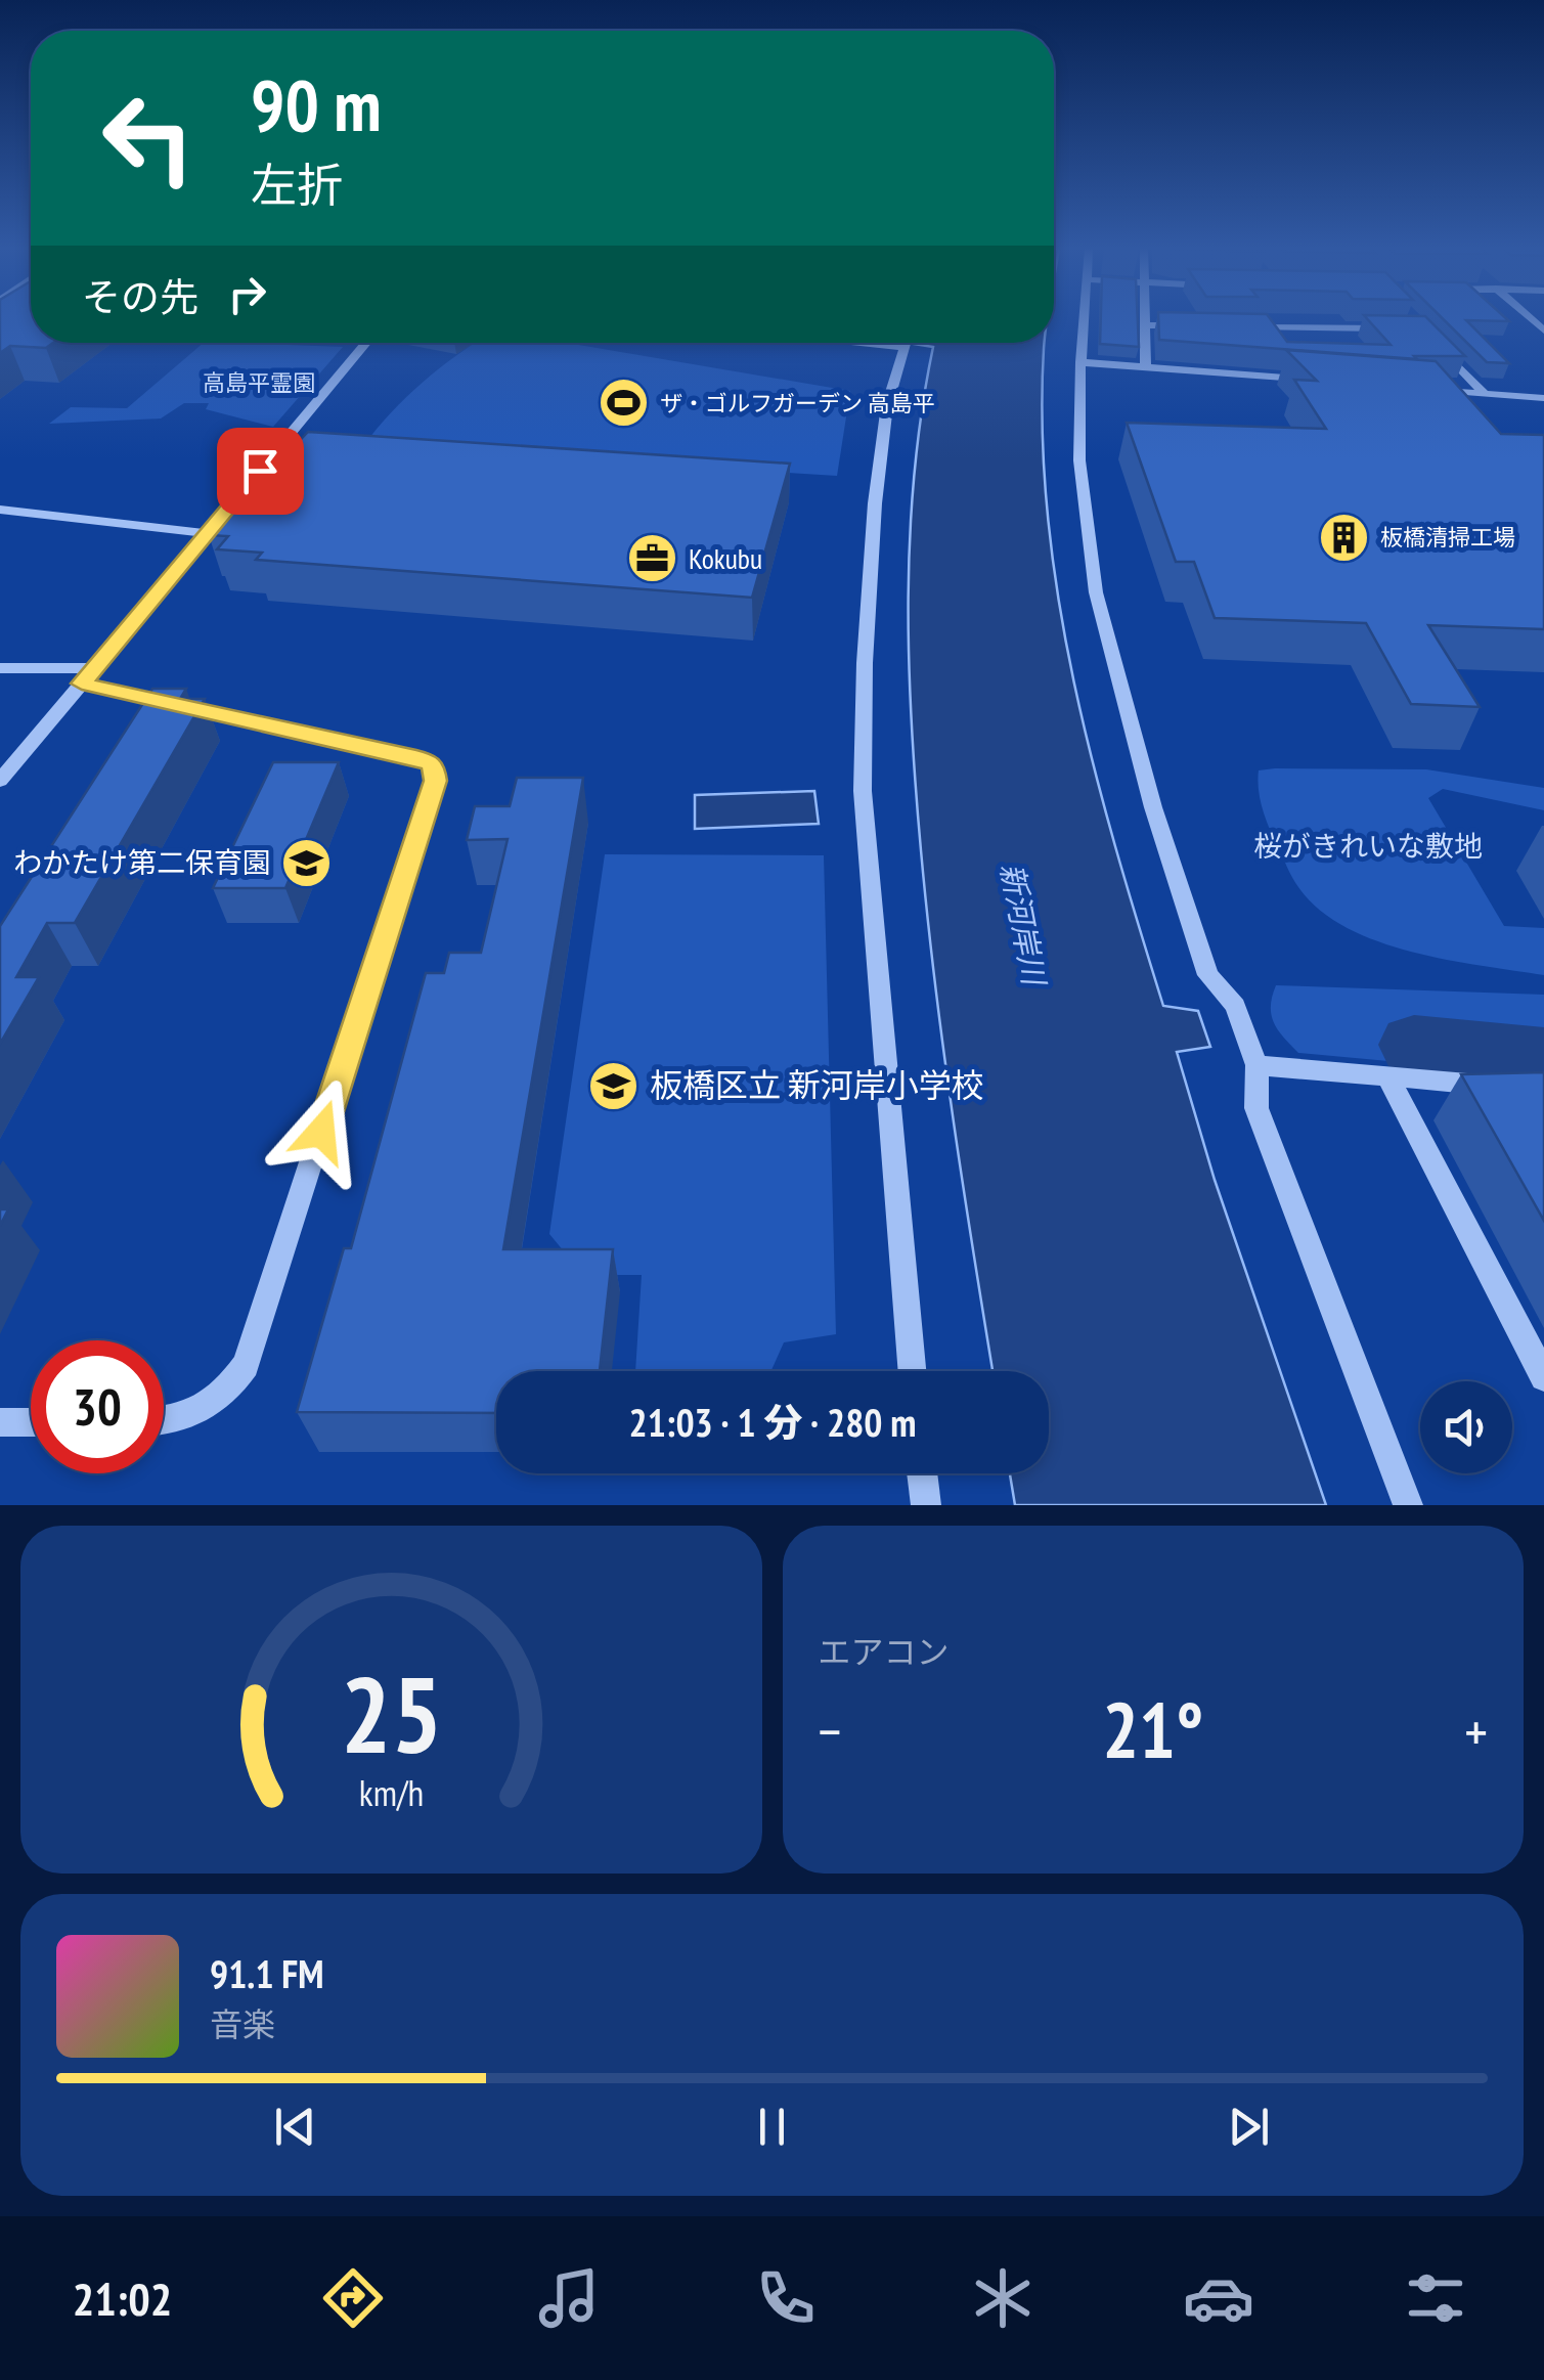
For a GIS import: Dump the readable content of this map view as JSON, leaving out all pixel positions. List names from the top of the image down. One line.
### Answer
{"water":["新河岸川"],"parks":["高島平霊園","桜がきれいな敷地"],"places":{"sports":["ザ・ゴルフガーデン 高島平"],"building":["板橋清掃工場"],"office":["Kokubu"],"school or university":["わかたけ第二保育園","板橋区立 新河岸小学校"]},"page":{"turn":["90 m","左折"],"then":"その先","limit":"30","trip":"21:03 · 1 分 · 280 m","tile":"エアコン","heat":["−","21°","+"],"song":["91.1 FM","音楽"],"tabs":"21:02","gauge":["25","km/h"]}}
